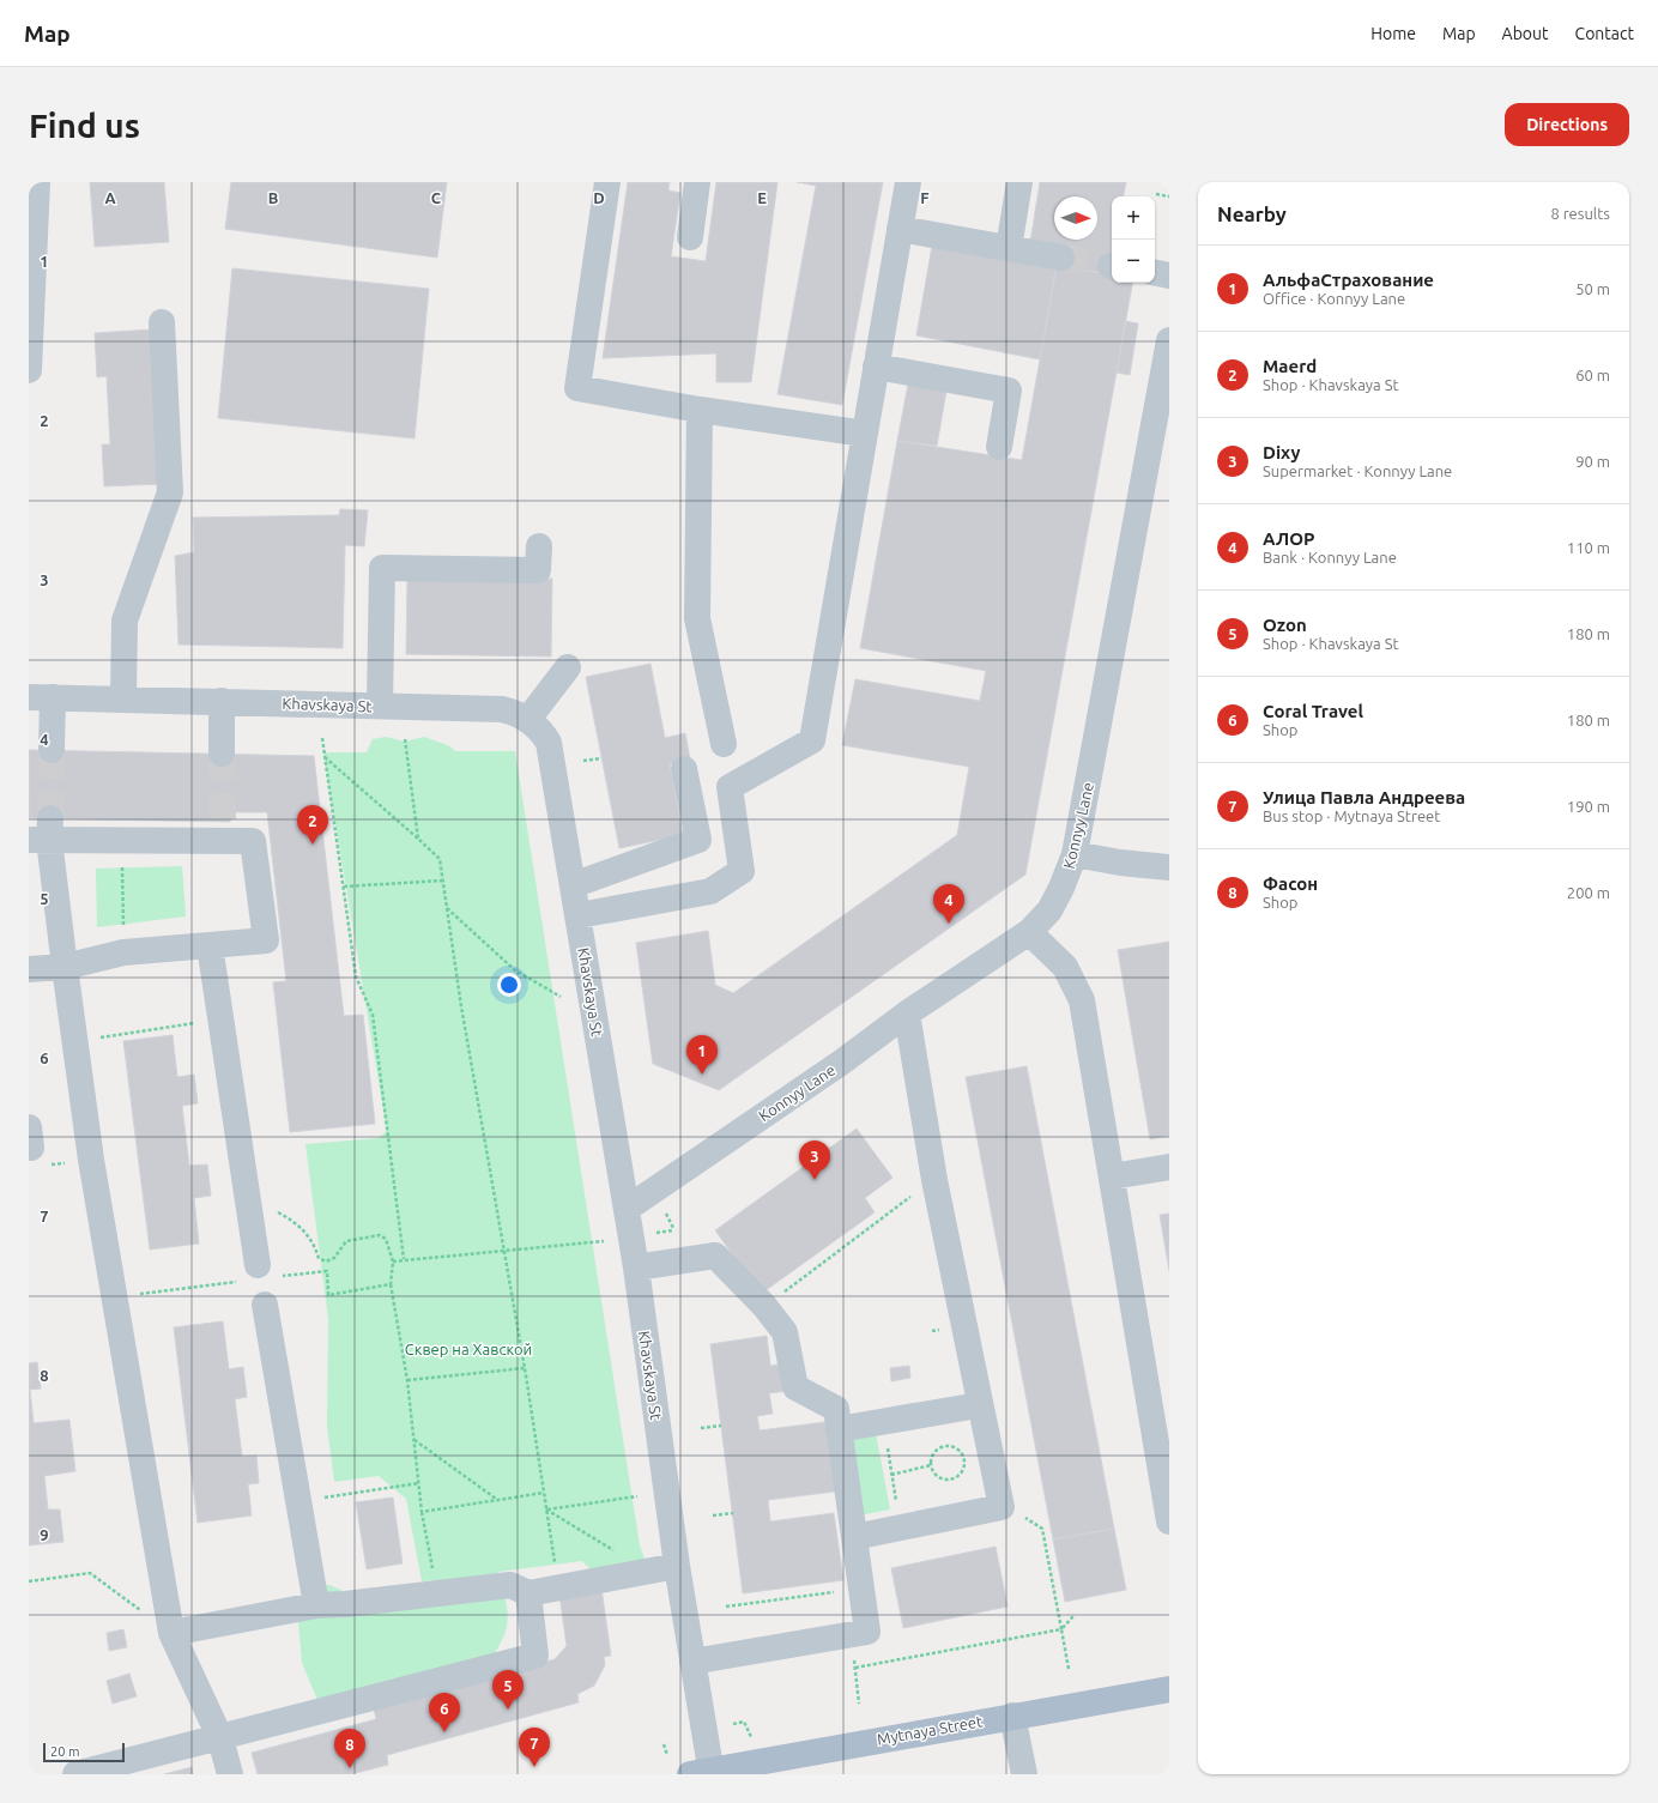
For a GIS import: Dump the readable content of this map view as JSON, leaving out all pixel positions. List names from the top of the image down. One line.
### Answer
{"streets":{"main road":["Mytnaya Street"],"street":["Khavskaya St","Konnyy Lane"]},"crossings":[["Khavskaya St","Konnyy Lane"],["Khavskaya St","Mytnaya Street"]],"parks":["Сквер на Хавской"],"scale_bar":"20 m","north":"right","page":{"header":"Map","nav":["Home","Map","About","Contact"],"buttons":"Directions","title":"Find us","heading":["Nearby","8 results"],"map_buttons":["+","−"],"list":[{"mark":"1","name":"АльфаСтрахование","note":"Office · Konnyy Lane","value":"50 m"},{"mark":"2","name":"Maerd","note":"Shop · Khavskaya St","value":"60 m"},{"mark":"3","name":"Dixy","note":"Supermarket · Konnyy Lane","value":"90 m"},{"mark":"4","name":"АЛОР","note":"Bank · Konnyy Lane","value":"110 m"},{"mark":"5","name":"Ozon","note":"Shop · Khavskaya St","value":"180 m"},{"mark":"6","name":"Coral Travel","note":"Shop","value":"180 m"},{"mark":"7","name":"Улица Павла Андреева","note":"Bus stop · Mytnaya Street","value":"190 m"},{"mark":"8","name":"Фасон","note":"Shop","value":"200 m"}],"pins":["2","4","1","3","5","6","7","8"],"scale":"20 m"},"grid":{"columns":["A","B","C","D","E","F"],"rows":["1","2","3","4","5","6","7","8","9"]}}
